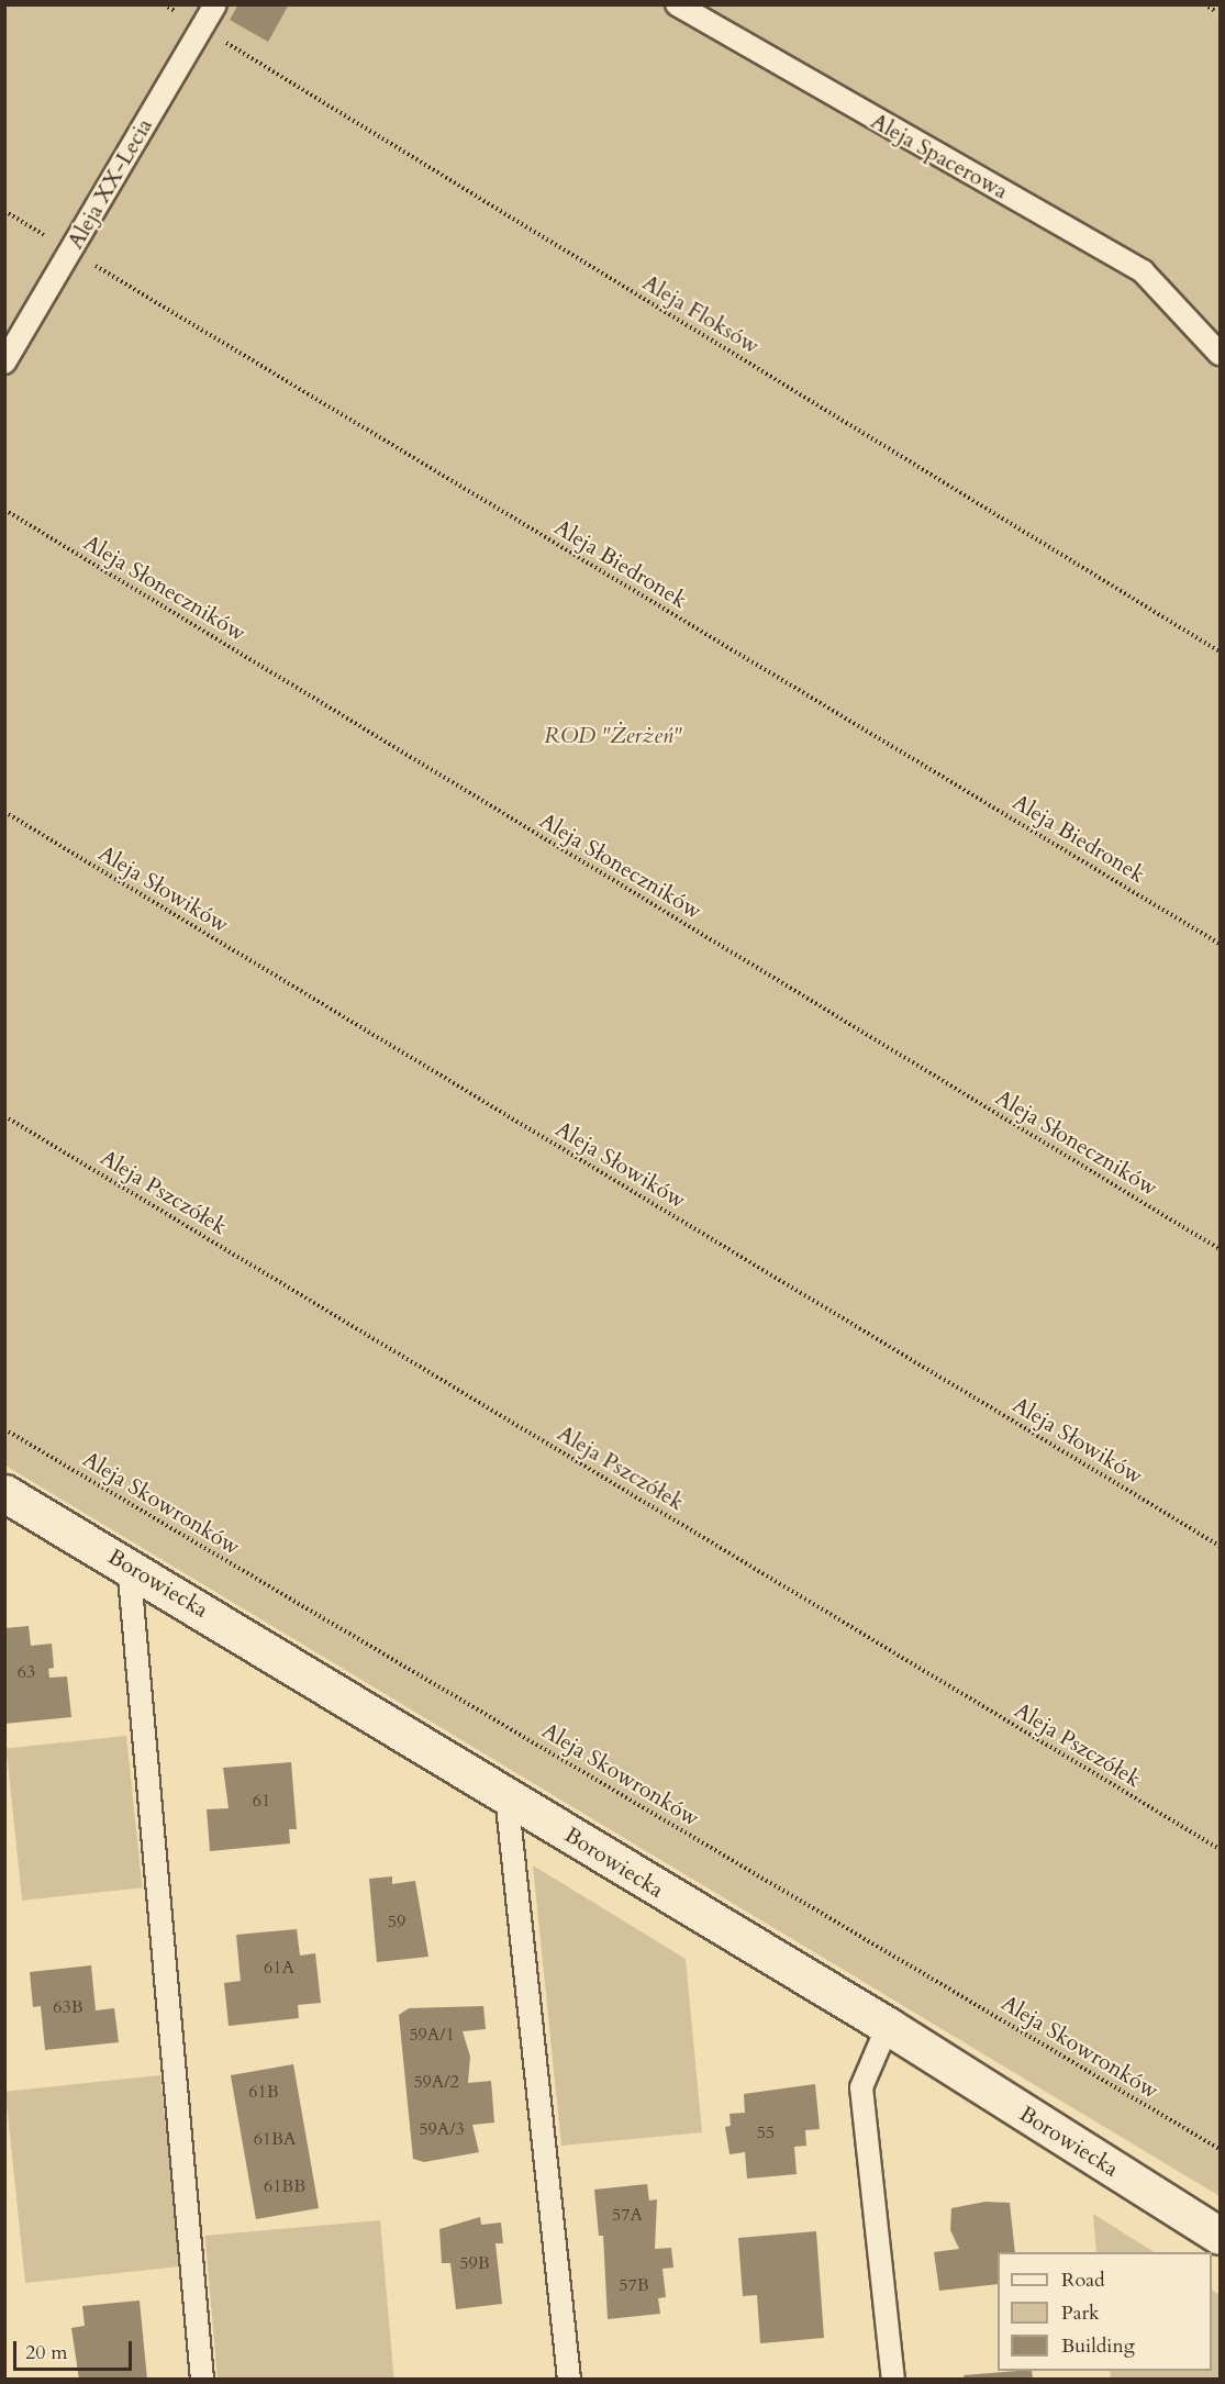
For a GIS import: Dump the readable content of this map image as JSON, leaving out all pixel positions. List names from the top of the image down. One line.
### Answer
{"streets":{"street":["Borowiecka"],"lane":["Aleja Spacerowa","Aleja XX-Lecia"],"path":["Aleja Floksów","Aleja Biedronek","Aleja Słoneczników","Aleja Słowików","Aleja Pszczółek","Aleja Skowronków"]},"crossings":[["Aleja XX-Lecia","Aleja Floksów"],["Aleja XX-Lecia","Aleja Biedronek"]],"parks":["ROD \"Żerżeń\""],"house_numbers":["63","61","59","61A","63B","59A/1","59A/2","61B","59A/3","55","61BA","61BB","57A","59B","57B"],"legend":["Road","Park","Building"],"scale_bar":"20 m"}
